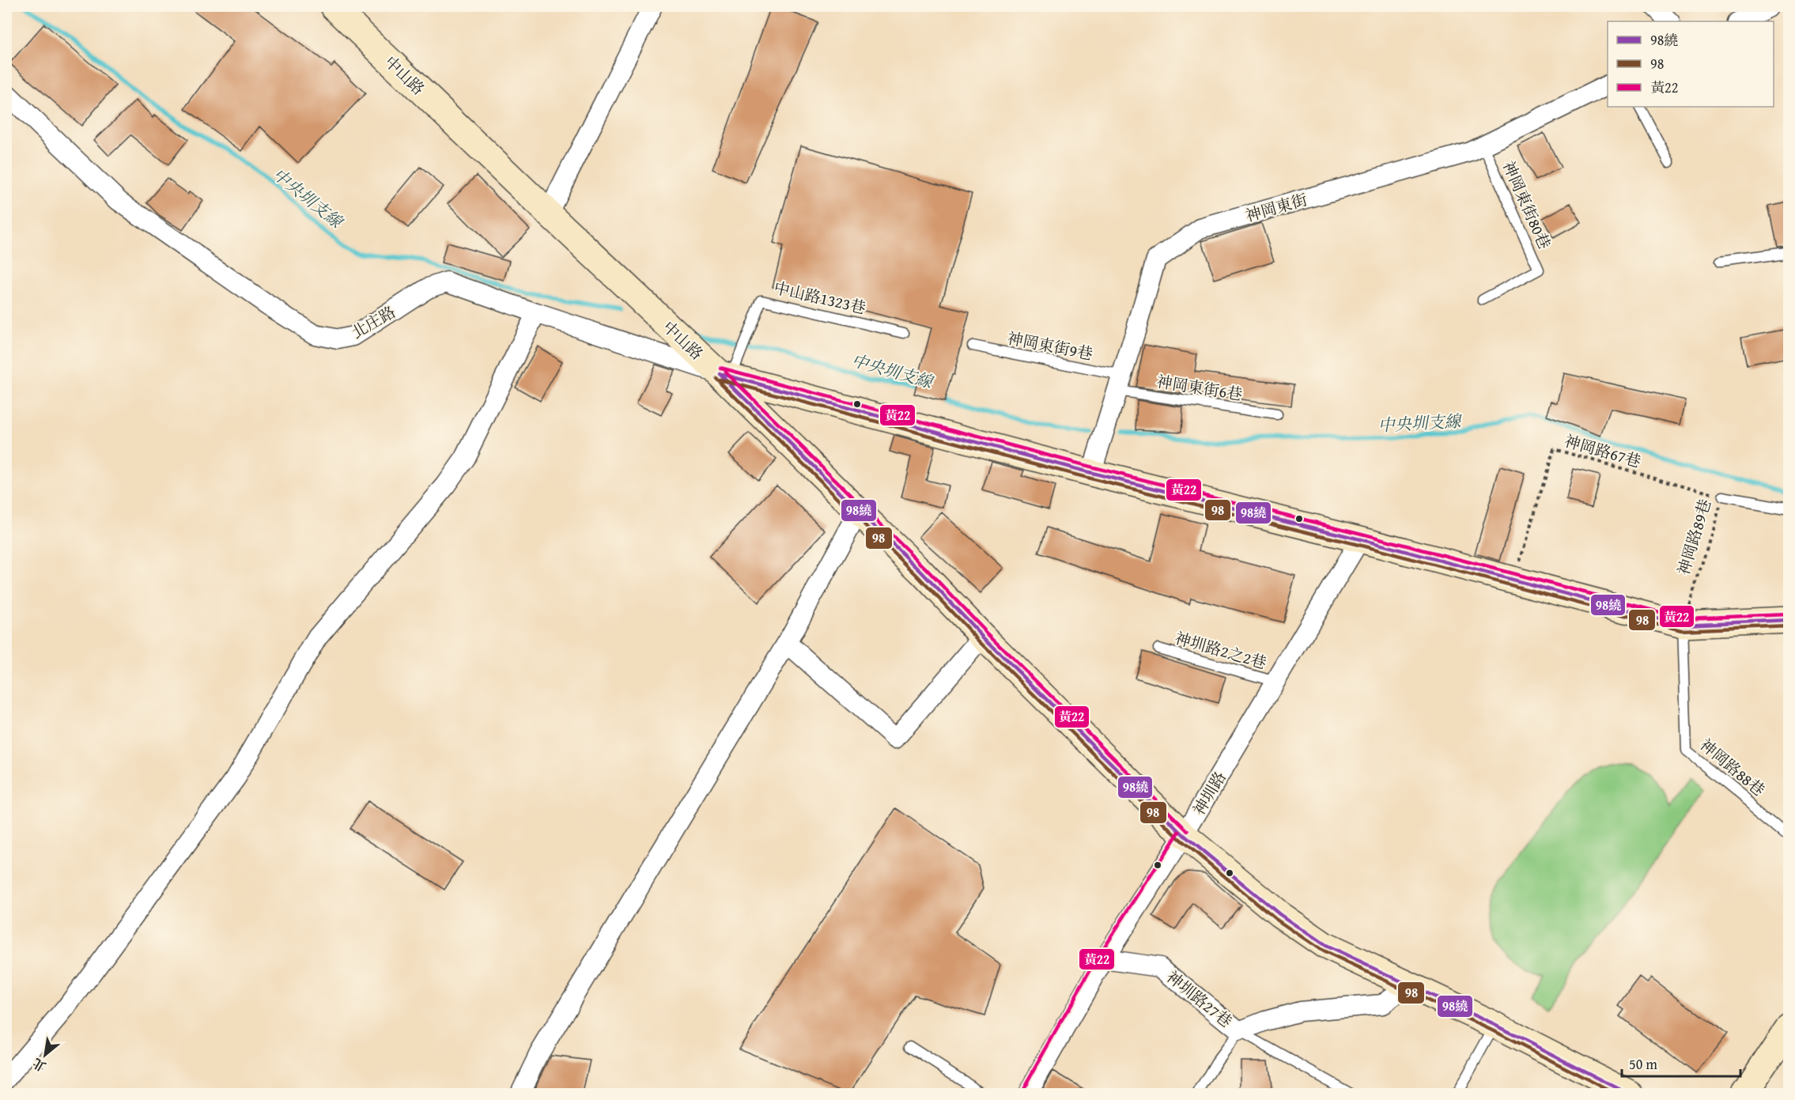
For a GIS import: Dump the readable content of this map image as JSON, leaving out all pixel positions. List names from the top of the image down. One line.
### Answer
{"streets":{"street":["中山路","神岡東街","北庄路","神圳路","神圳路27巷"],"lane":["神岡東街80巷","中山路1323巷","神岡東街9巷","神岡東街6巷","神岡路89巷","神圳路2之2巷","神岡路88巷"],"path":["神岡路67巷"]},"crossings":[["中山路","中山路1323巷"],["中山路","北庄路"],["中山路","神圳路"],["中山路","神圳路27巷"],["神岡東街80巷","神岡東街"],["神岡東街","神岡東街9巷"],["神岡東街","神岡東街6巷"],["中山路1323巷","北庄路"],["神岡東街9巷","神岡東街6巷"],["神岡路67巷","神岡路89巷"],["神岡路89巷","神岡路88巷"],["神圳路2之2巷","神圳路"],["神圳路","神圳路27巷"]],"water":["中央圳支線"],"lines":["transit line 黃22","transit line 98繞","transit line 98"],"legend":["98繞","98","黃22"],"scale_bar":"50 m","north":"bottom left"}
